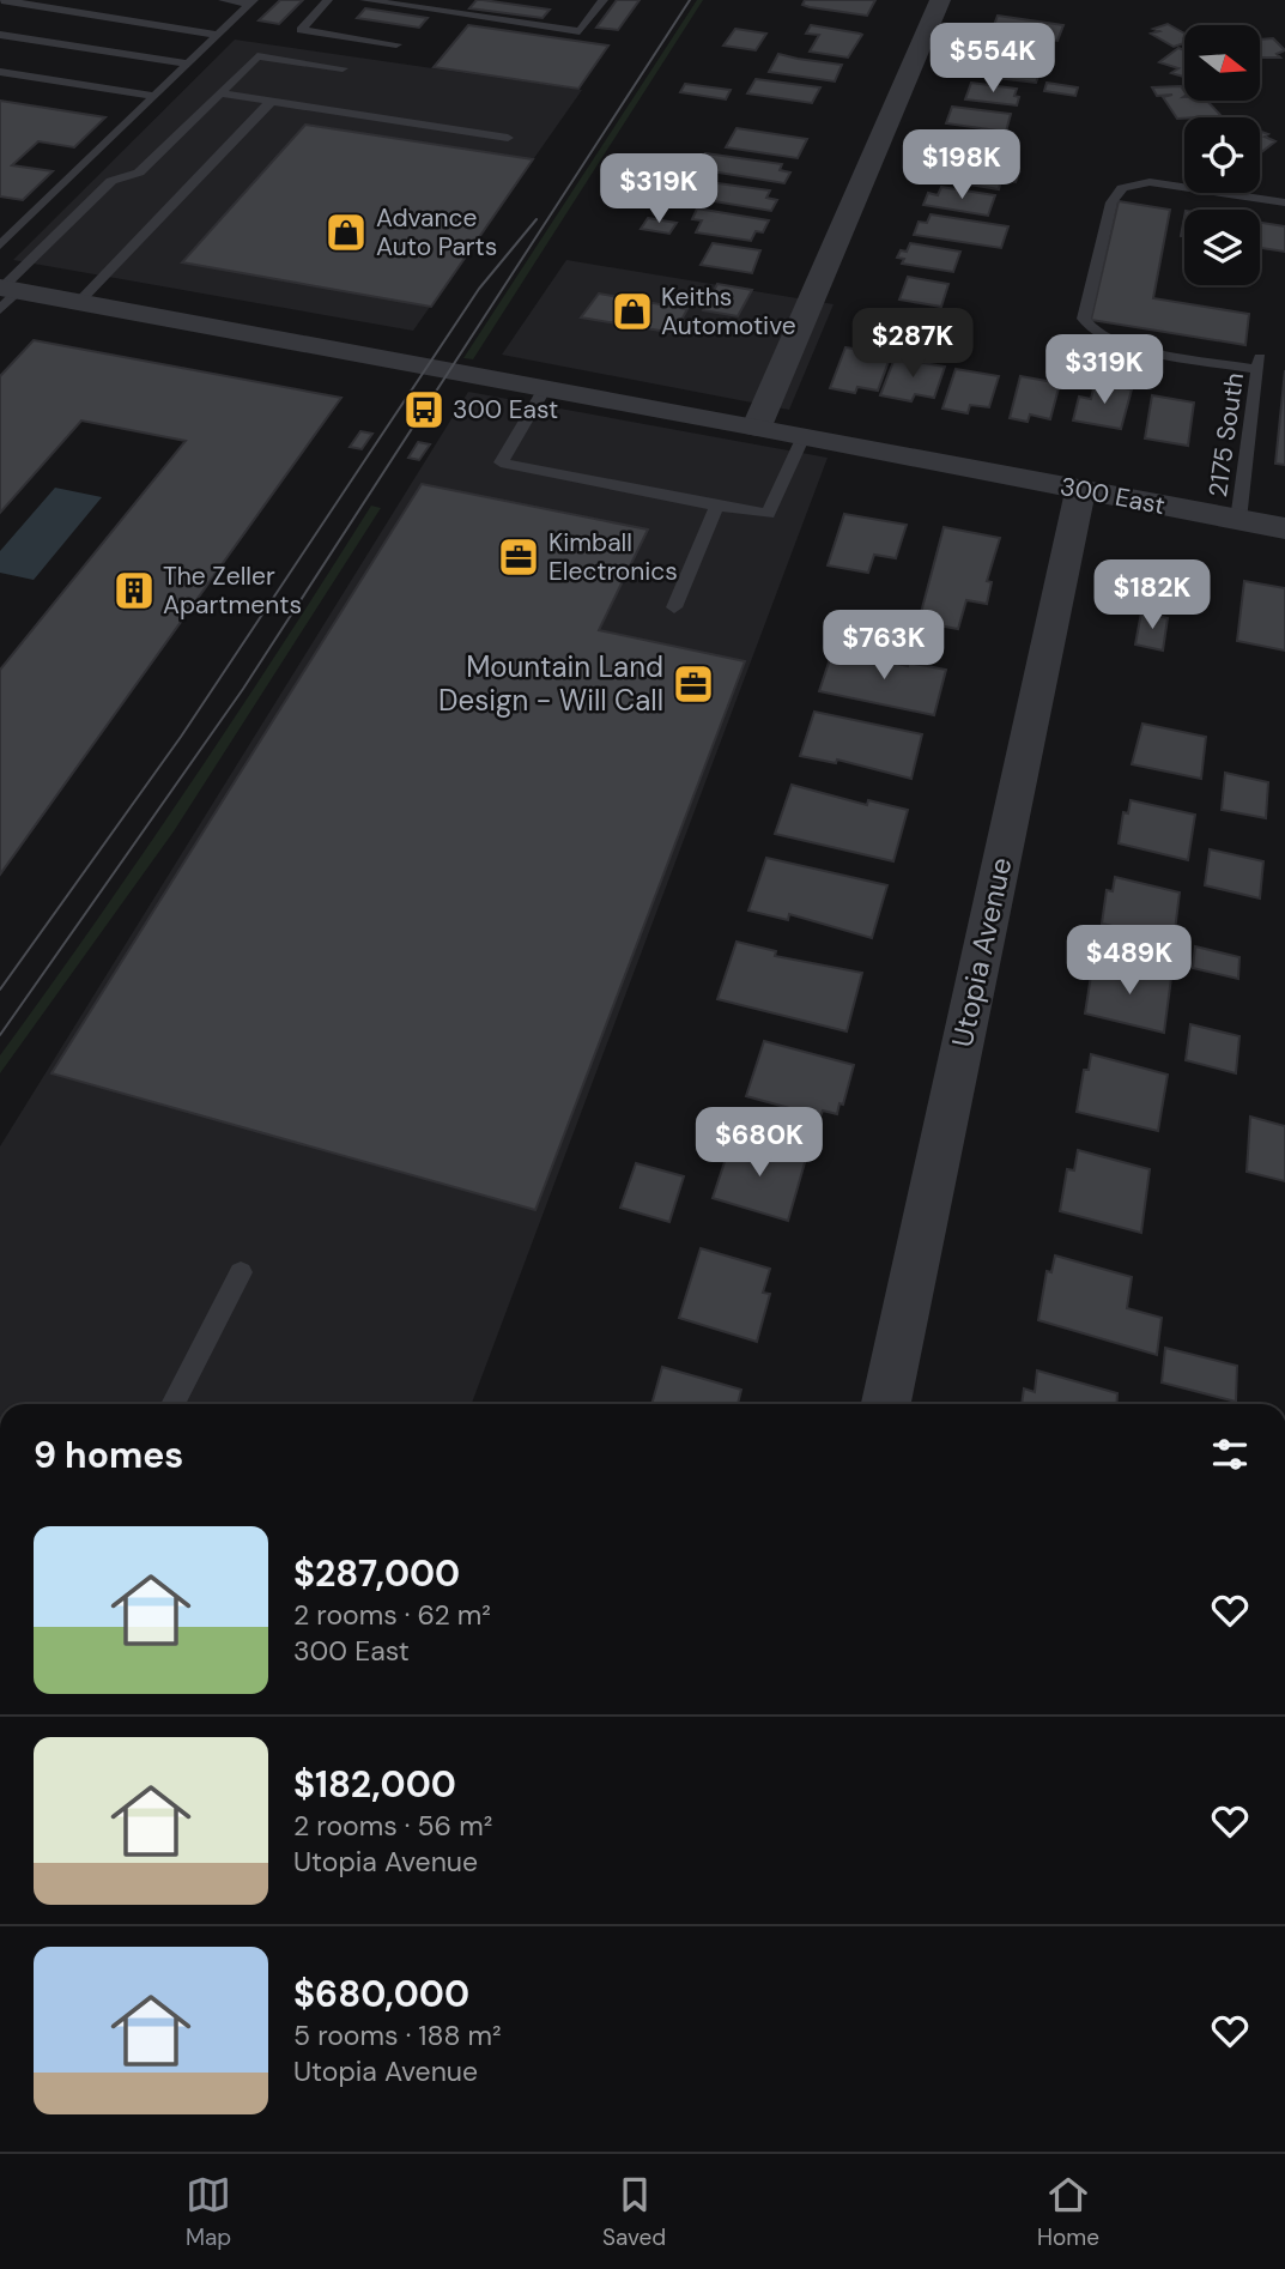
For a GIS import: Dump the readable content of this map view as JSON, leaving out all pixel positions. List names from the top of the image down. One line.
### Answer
{"streets":{"street":["300 East","Utopia Avenue"],"lane":["2175 South"]},"crossings":[["2175 South","300 East"],["300 East","Utopia Avenue"]],"places":{"shop":["Advance Auto Parts","Keiths Automotive"],"bus stop":["300 East"],"office":["Kimball Electronics","Mountain Land Design - Will Call"],"building":["The Zeller Apartments"]},"north":"right","page":{"price":["$554K","$198K","$319K","$287K","$319K","$182K","$763K","$489K","$680K"],"heading":"9 homes","list":[{"name":"$287,000","note":"2 rooms · 62 m² · 300 East"},{"name":"$182,000","note":"2 rooms · 56 m² · Utopia Avenue"},{"name":"$680,000","note":"5 rooms · 188 m² · Utopia Avenue"}],"tabs":["Map","Saved","Home"]}}
